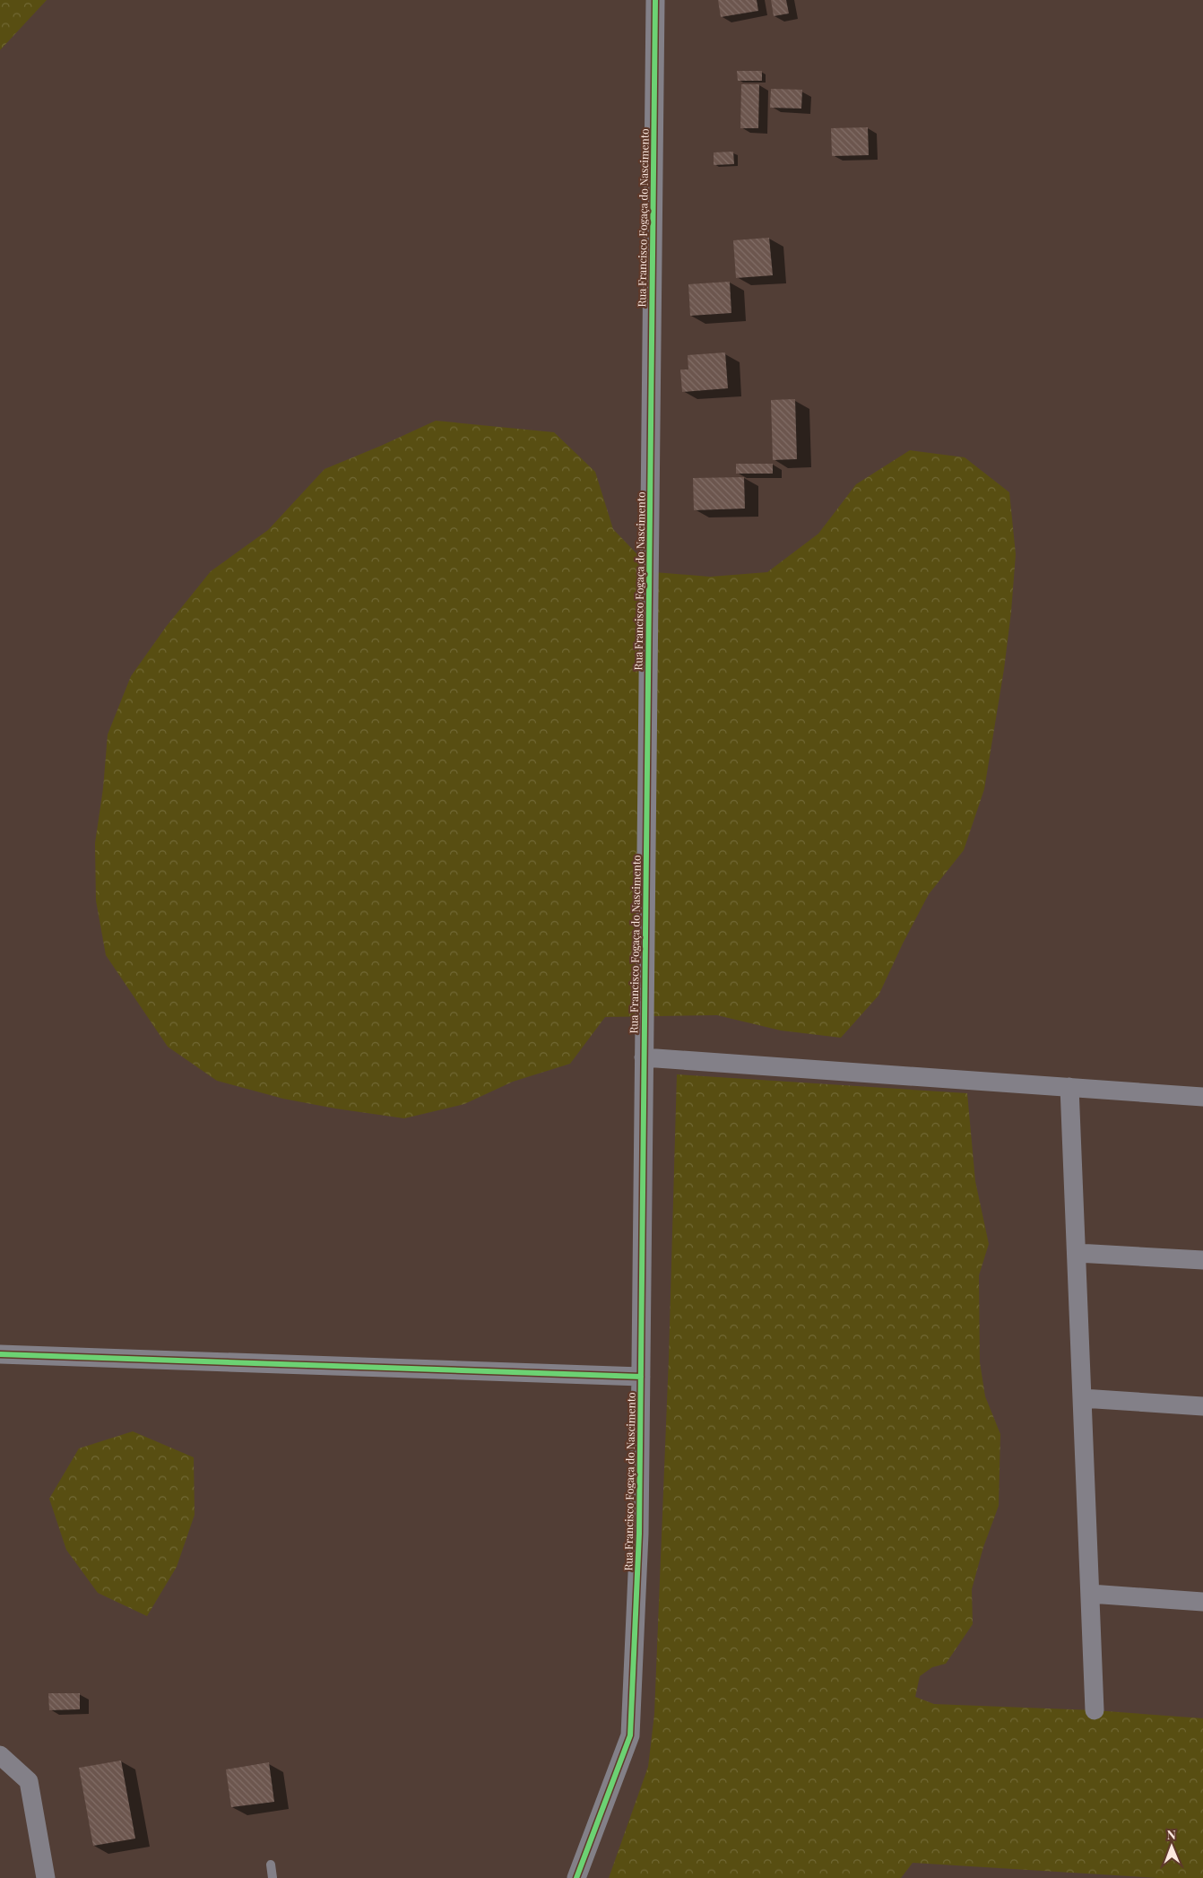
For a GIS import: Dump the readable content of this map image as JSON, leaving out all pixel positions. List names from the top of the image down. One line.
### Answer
{"streets":{"street":["Rua Francisco Fogaça do Nascimento"]},"north":"top"}
